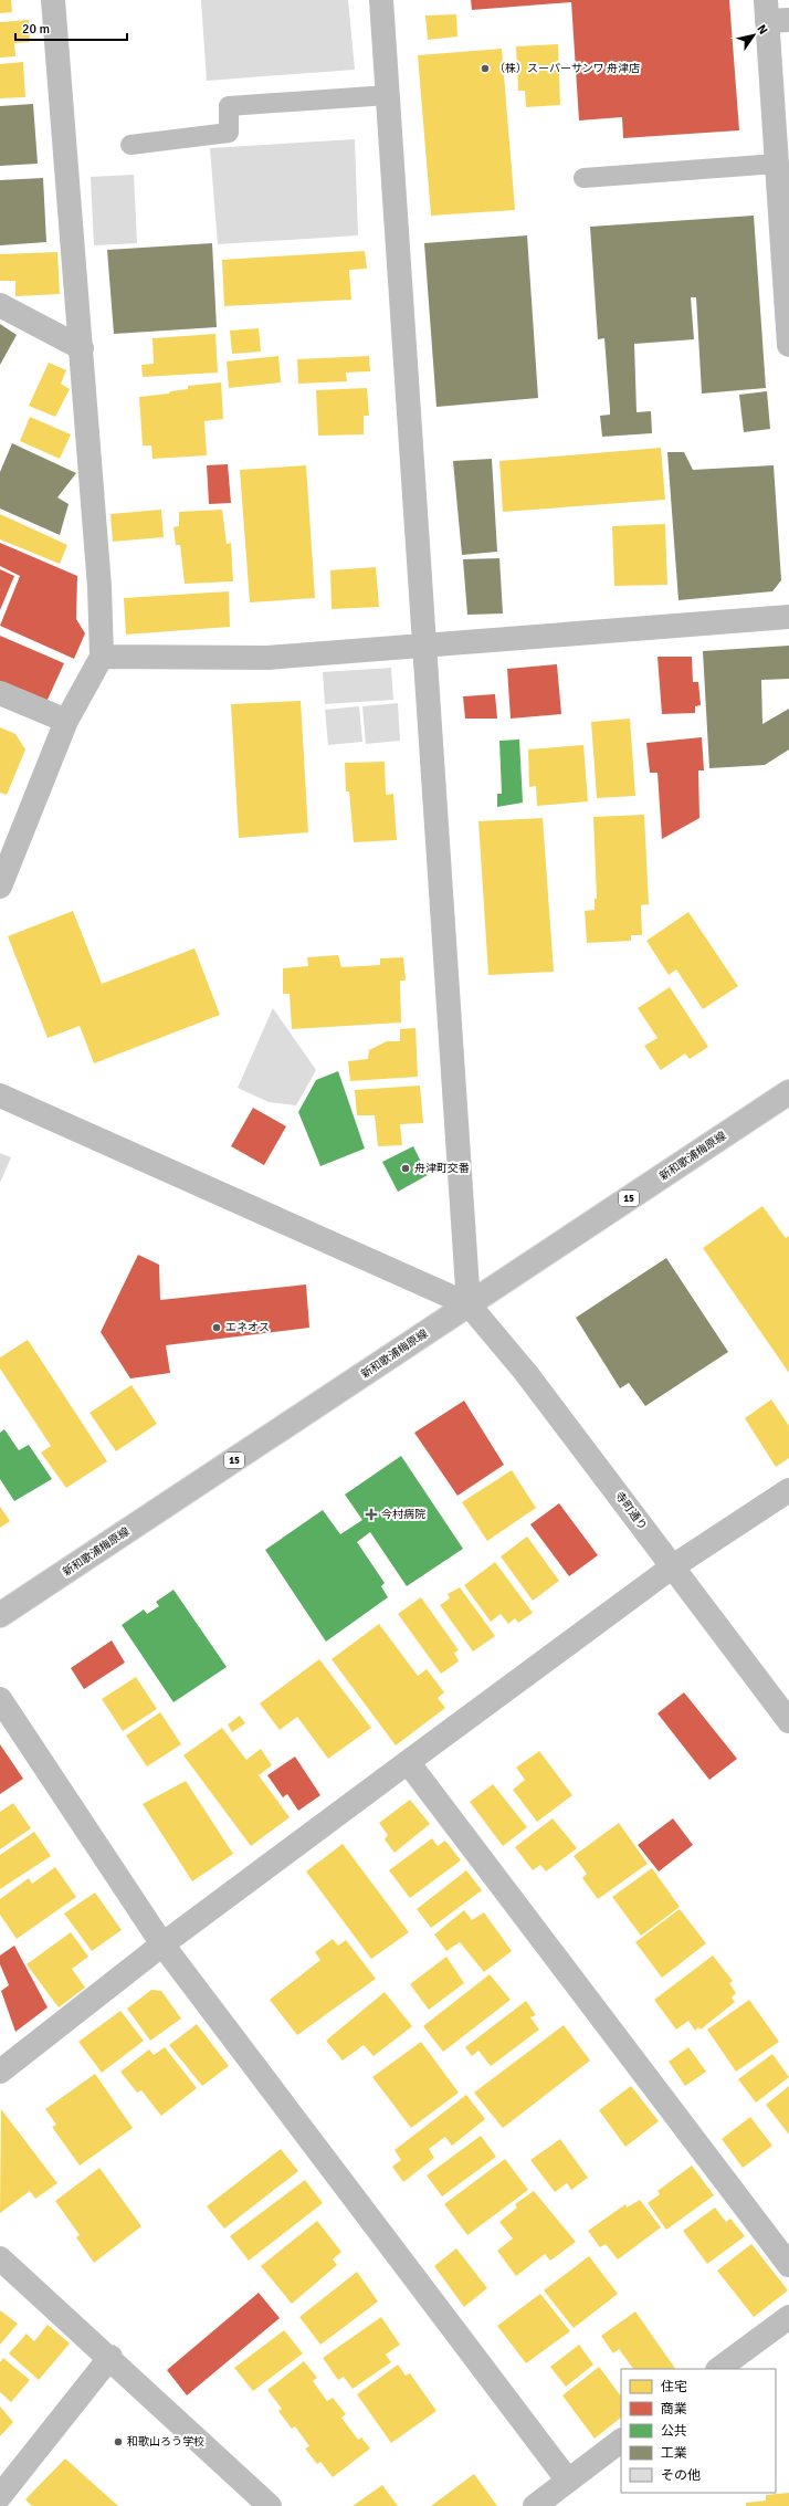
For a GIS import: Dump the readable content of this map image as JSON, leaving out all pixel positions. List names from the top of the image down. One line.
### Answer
{"streets":{"street":["新和歌浦梅原線","15","寺町通り"]},"crossings":[["新和歌浦梅原線","寺町通り"]],"places":{"other":["（株）スーパーサンワ 舟津店","舟津町交番","エネオス","和歌山ろう学校"],"health":["今村病院"]},"legend":["住宅","商業","公共","工業","その他"],"scale_bar":"20 m","north":"top right"}
